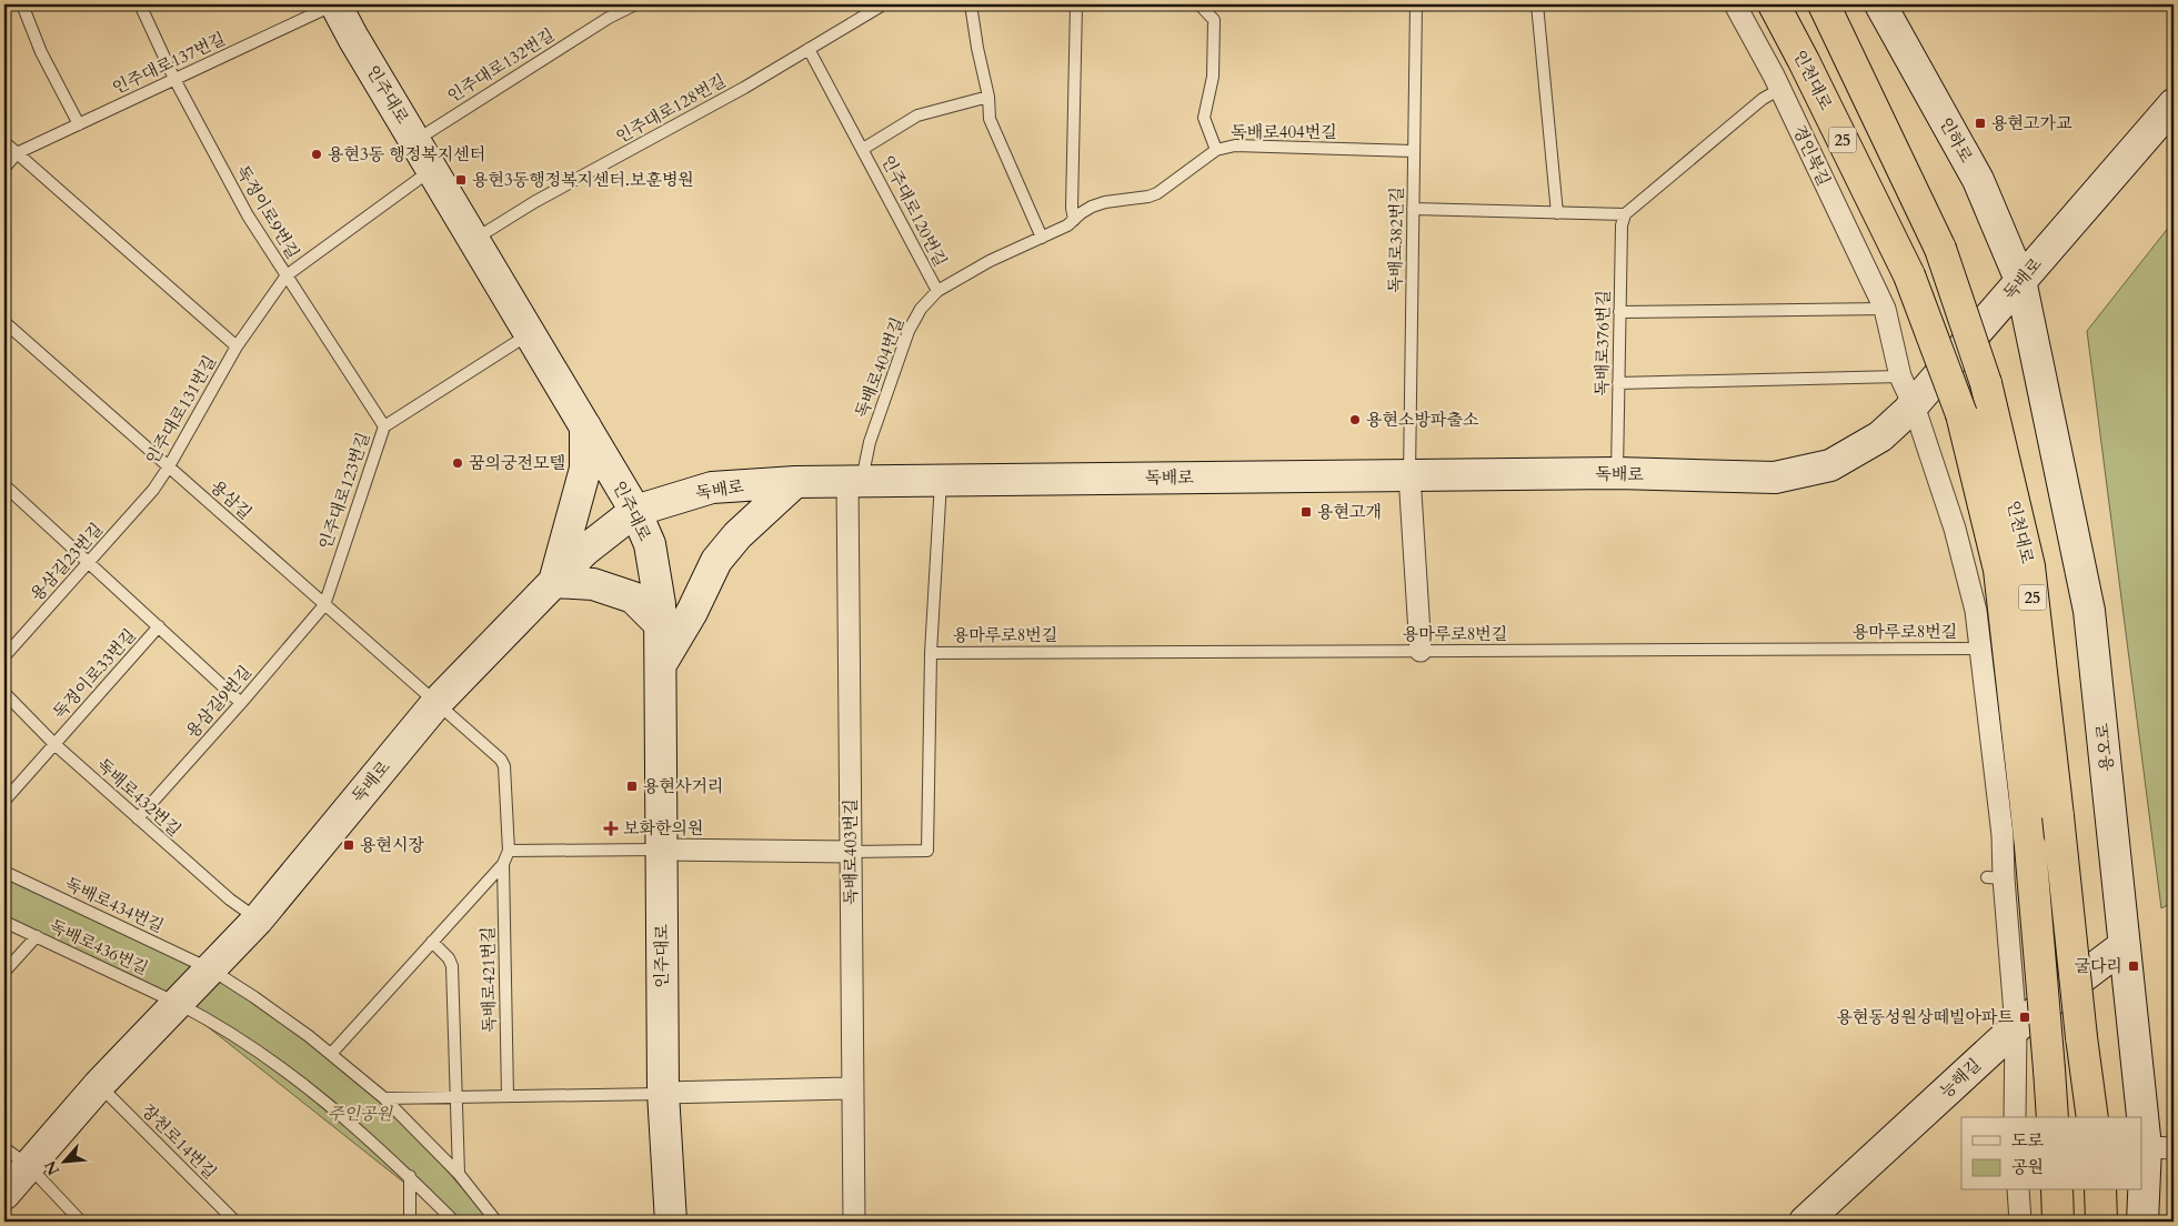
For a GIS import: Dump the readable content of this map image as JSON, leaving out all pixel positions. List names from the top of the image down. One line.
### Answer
{"streets":{"highway":["인천대로","25"],"main road":["인주대로","인하로","독배로","용오로","능해길"],"street":["경인북길","독배로403번길"],"lane":["인주대로137번길","인주대로132번길","인주대로128번길","독배로404번길","인주대로120번길","독정이로9번길","독배로382번길","독배로376번길","인주대로131번길","인주대로123번길","용삼길","용삼길23번길","용마루로8번길","독정이로33번길","용삼길9번길","독배로432번길","독배로434번길","독배로436번길","독배로421번길","장천로14번길"]},"crossings":[["인주대로137번길","인주대로"],["인주대로137번길","독정이로9번길"],["인주대로137번길","인주대로131번길"],["인주대로132번길","인주대로"],["인주대로","인주대로128번길"],["인주대로","독배로"],["인주대로","인주대로131번길"],["인주대로","인주대로123번길"],["독배로404번길","인주대로120번길"],["독배로404번길","독배로382번길"],["독배로404번길","독배로"],["독배로404번길","독배로403번길"],["인하로","독배로"],["인하로","용오로"],["경인북길","독배로"],["경인북길","용마루로8번길"],["경인북길","능해길"],["독정이로9번길","인주대로131번길"],["독정이로9번길","인주대로123번길"],["독배로382번길","독배로"],["독배로","독배로376번길"],["독배로","용삼길"],["독배로","용오로"],["독배로","독배로432번길"],["독배로","독배로403번길"],["독배로","독배로434번길"],["독배로","독배로436번길"],["독배로","독배로421번길"],["독배로","장천로14번길"],["인주대로131번길","용삼길"],["인주대로131번길","용삼길23번길"],["인주대로123번길","용삼길"],["인주대로123번길","용삼길9번길"],["용삼길","용삼길9번길"],["용삼길","독배로421번길"],["용삼길23번길","독정이로33번길"],["독정이로33번길","용삼길9번길"],["독정이로33번길","독배로432번길"],["용삼길9번길","독배로432번길"],["용오로","능해길"]],"parks":["주인공원"],"places":{"transit":["용현고가교","용현3동행정복지센터.보훈병원","용현고개","용현사거리","용현시장","굴다리","용현동성원상떼빌아파트"],"other":["용현3동 행정복지센터","용현소방파출소","꿈의궁전모텔"],"health":["보화한의원"]},"legend":["도로","공원"],"north":"bottom left"}
